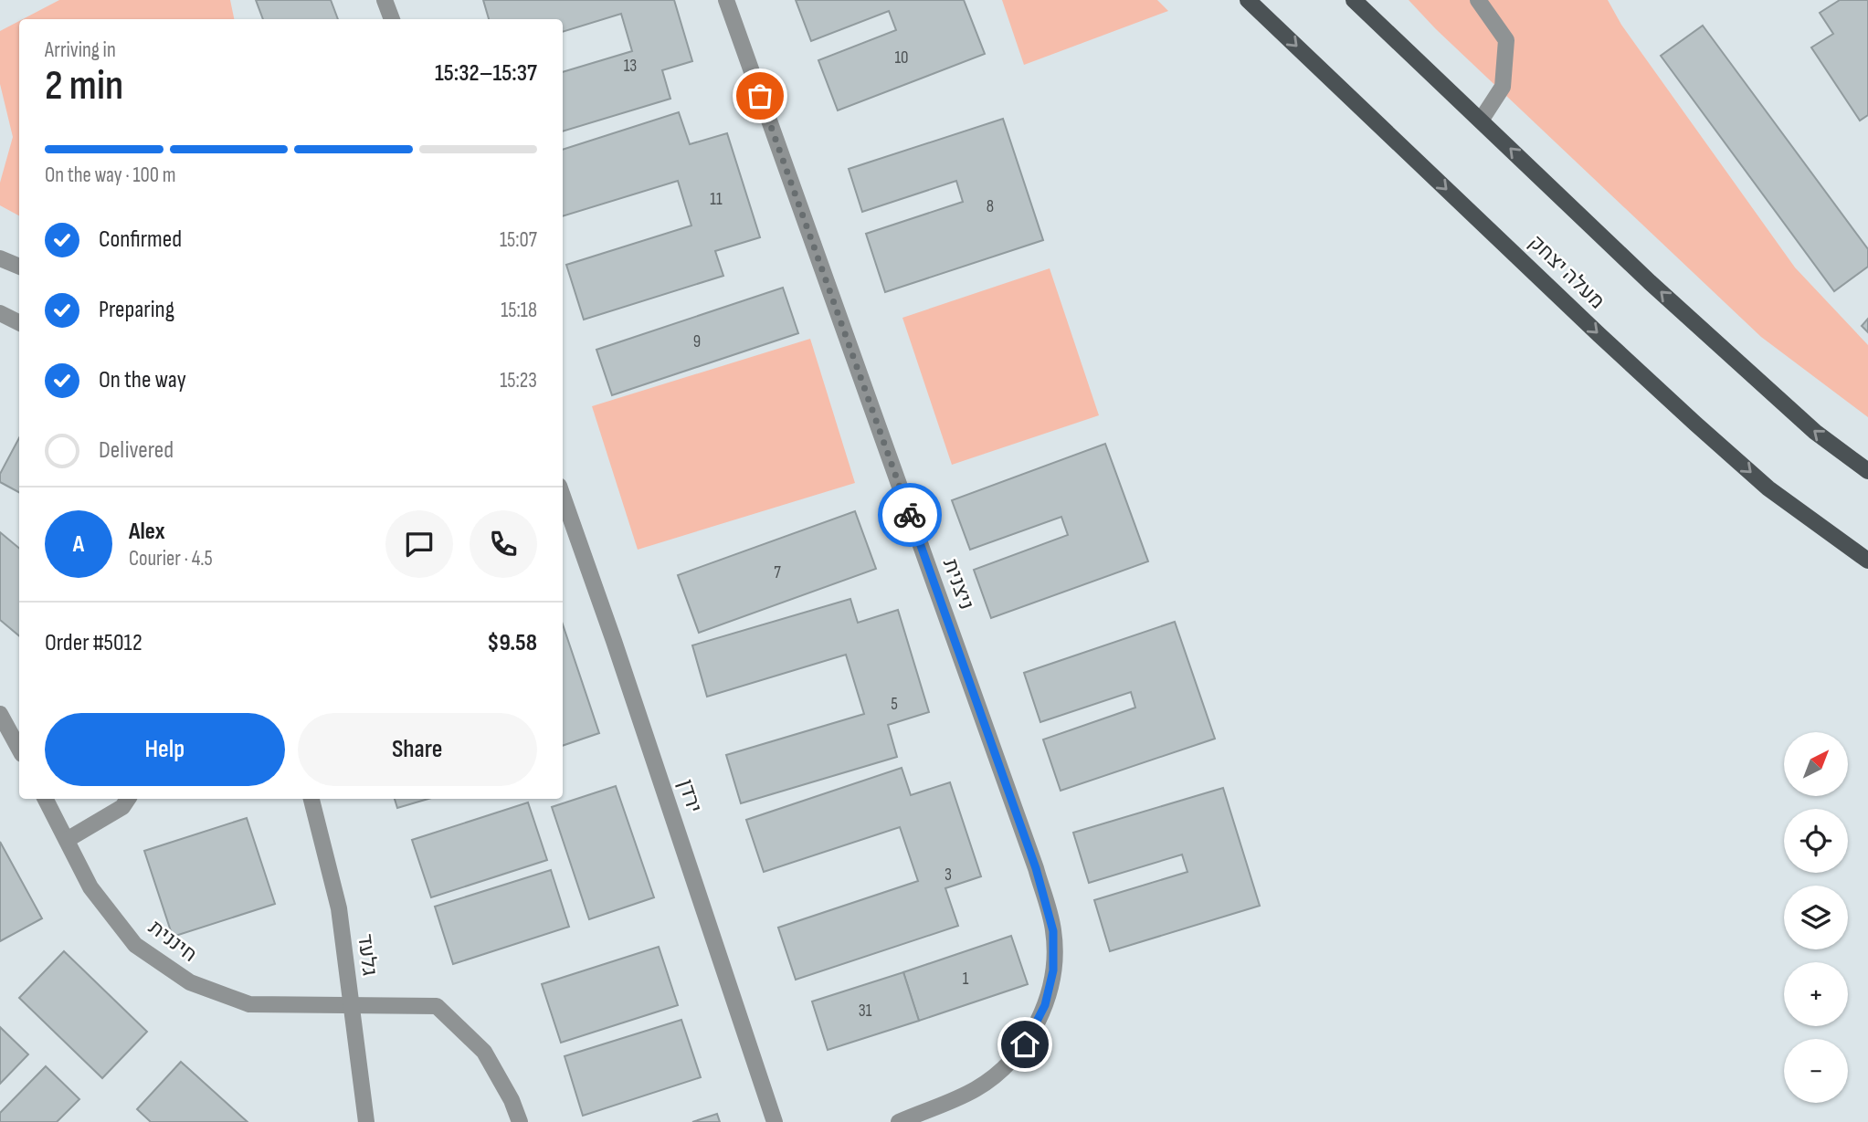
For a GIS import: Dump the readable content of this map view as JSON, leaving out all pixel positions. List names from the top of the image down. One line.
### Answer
{"streets":{"main road":["מעלה יצחק"],"street":["ניצנית","ירדן","חיננית","גלעד"]},"crossings":[["חיננית","גלעד"]],"house_numbers":["10","13","11","8","9","7","5","3","1","31"],"north":"top right","page":{"heading":["2 min","Arriving in","15:32–15:37"],"panel":["Alex","Courier · 4.5","Order #5012","$9.58"],"bar":"On the way · 100 m","list":[["Confirmed","15:07"],["Preparing","15:18"],["On the way","15:23"],"Delivered"],"round":"A","buttons":["Help","Share"],"map_buttons":["+","−"]}}
